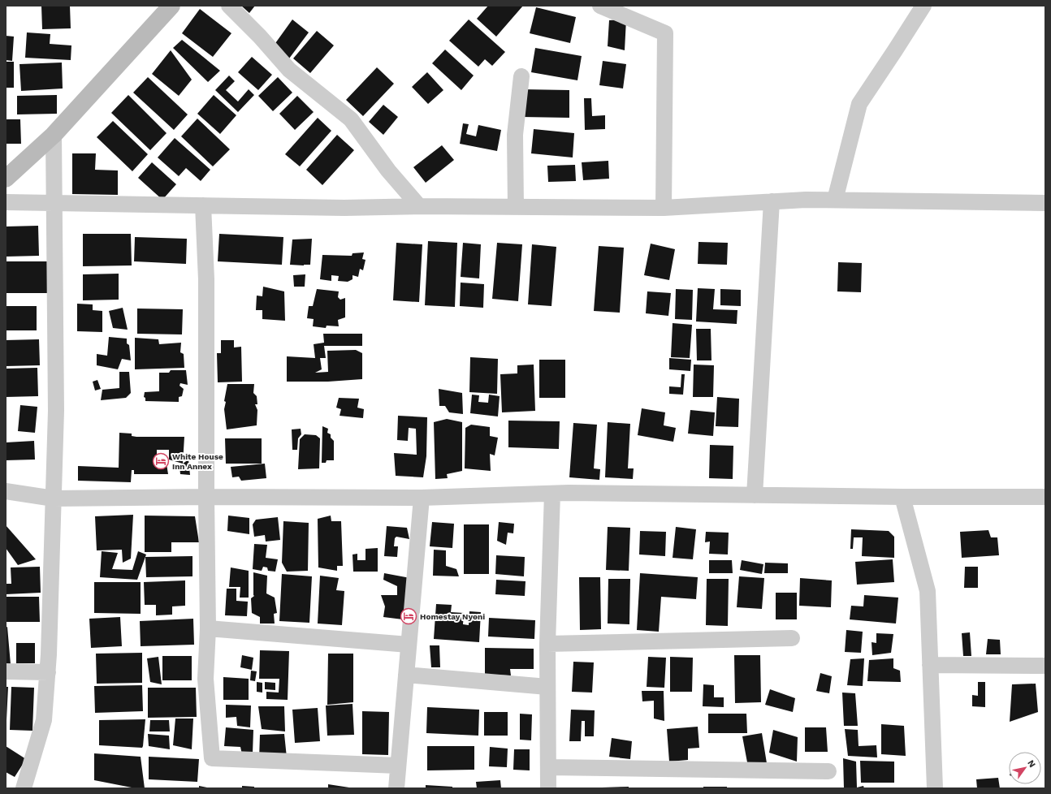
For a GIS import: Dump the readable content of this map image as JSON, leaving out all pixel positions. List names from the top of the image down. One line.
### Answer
{"places":{"hotel":["White House Inn Annex","Homestay Nyoni"]},"north":"top right"}
